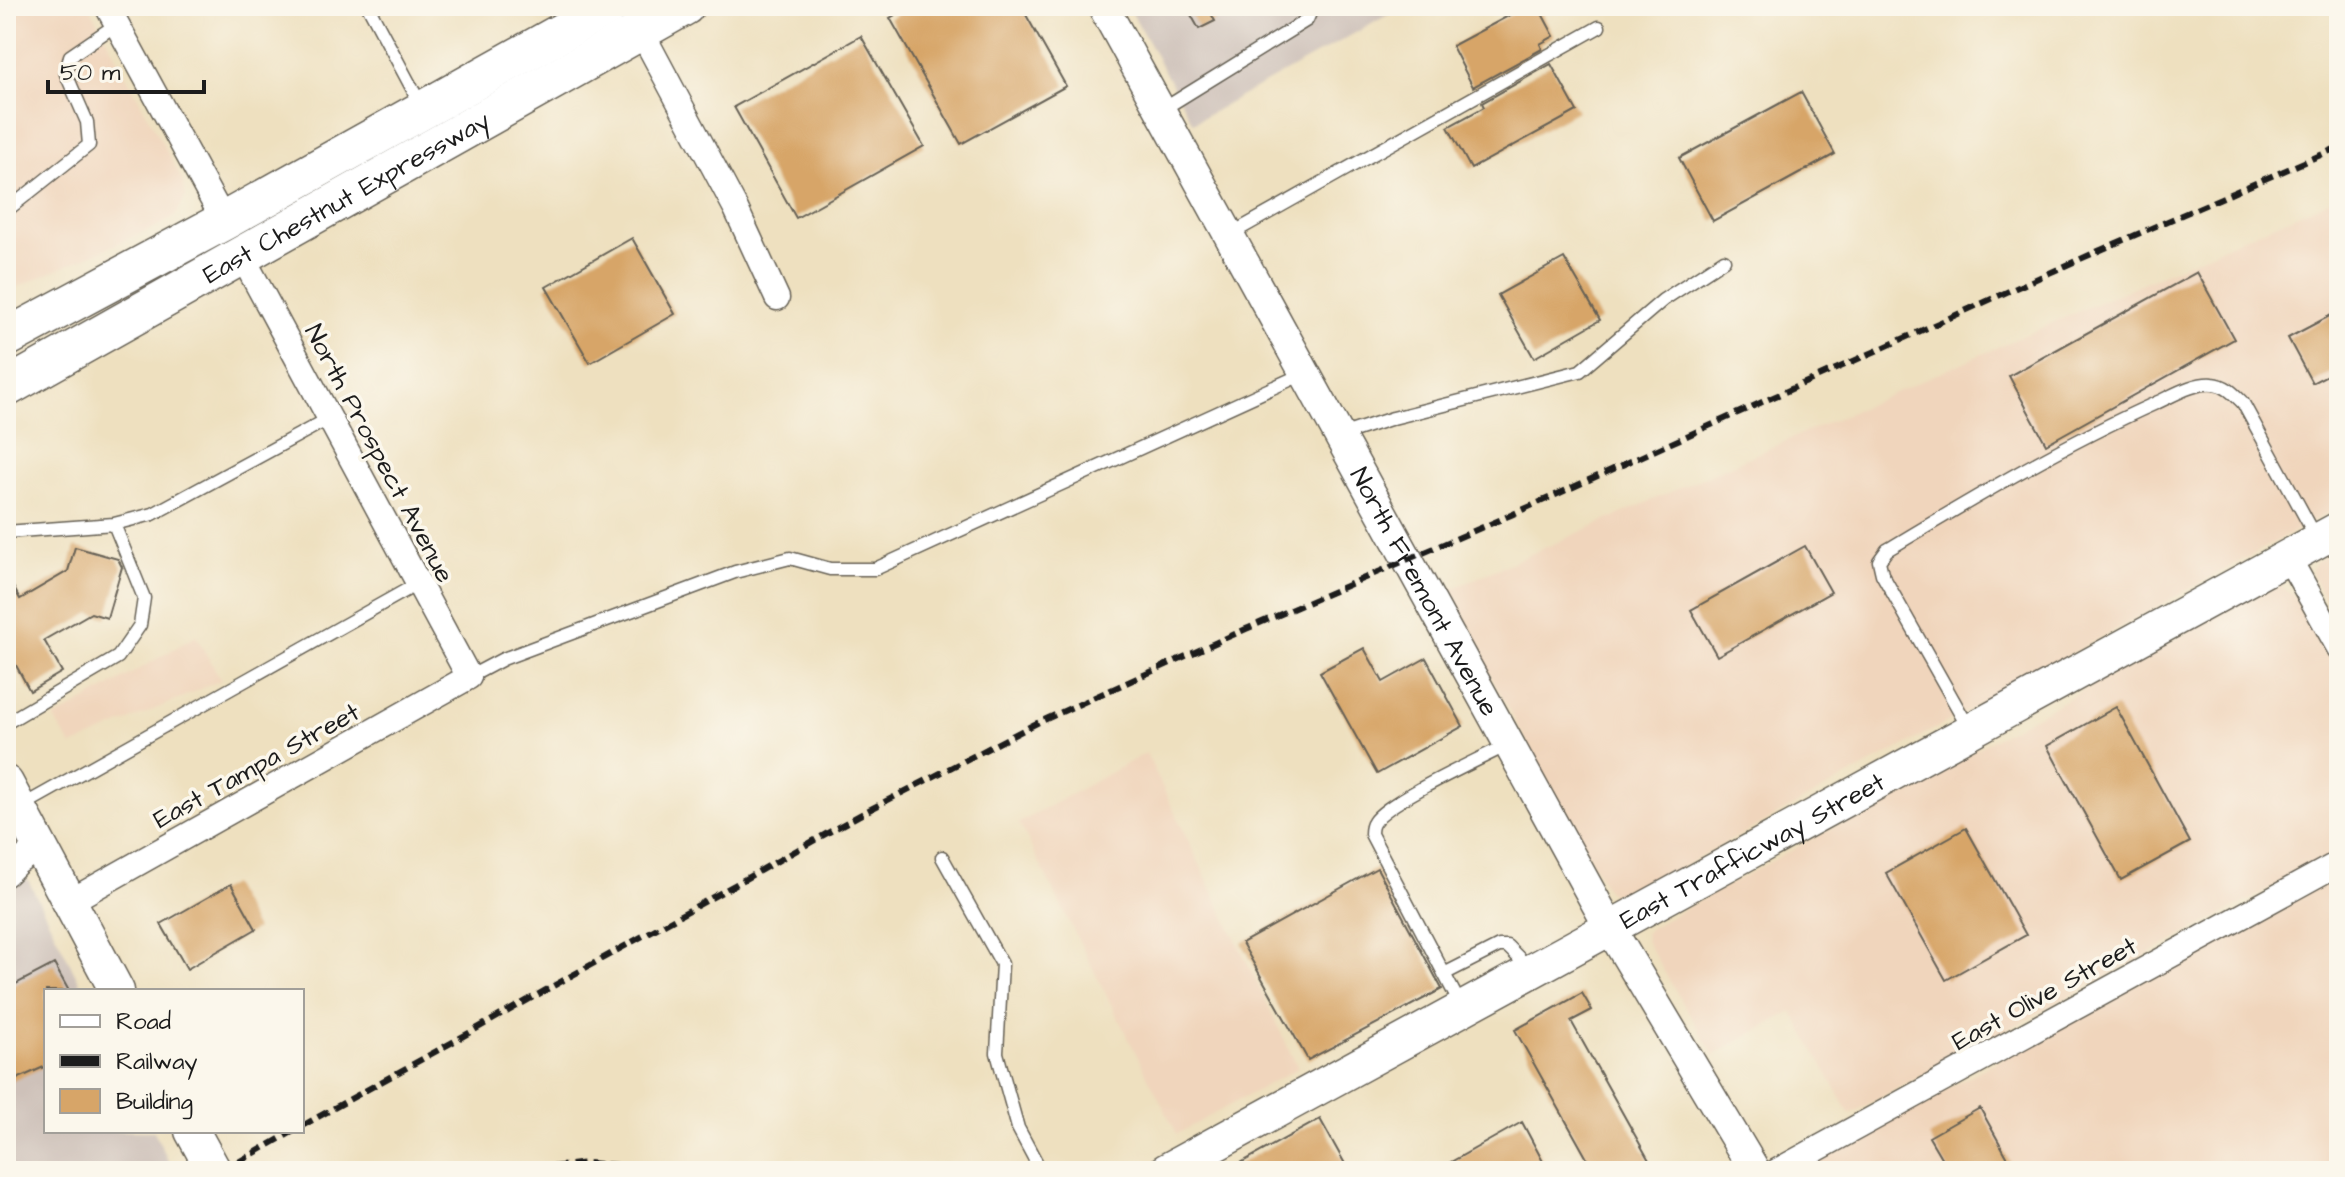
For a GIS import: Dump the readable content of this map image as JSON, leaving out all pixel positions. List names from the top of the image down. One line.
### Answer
{"streets":{"main road":["East Chestnut Expressway","East Trafficway Street"],"street":["North Prospect Avenue","North Fremont Avenue","East Tampa Street","East Olive Street"]},"crossings":[["East Chestnut Expressway","North Prospect Avenue"],["North Prospect Avenue","East Tampa Street"],["North Fremont Avenue","East Trafficway Street"]],"legend":["Road","Railway","Building"],"scale_bar":"50 m"}
